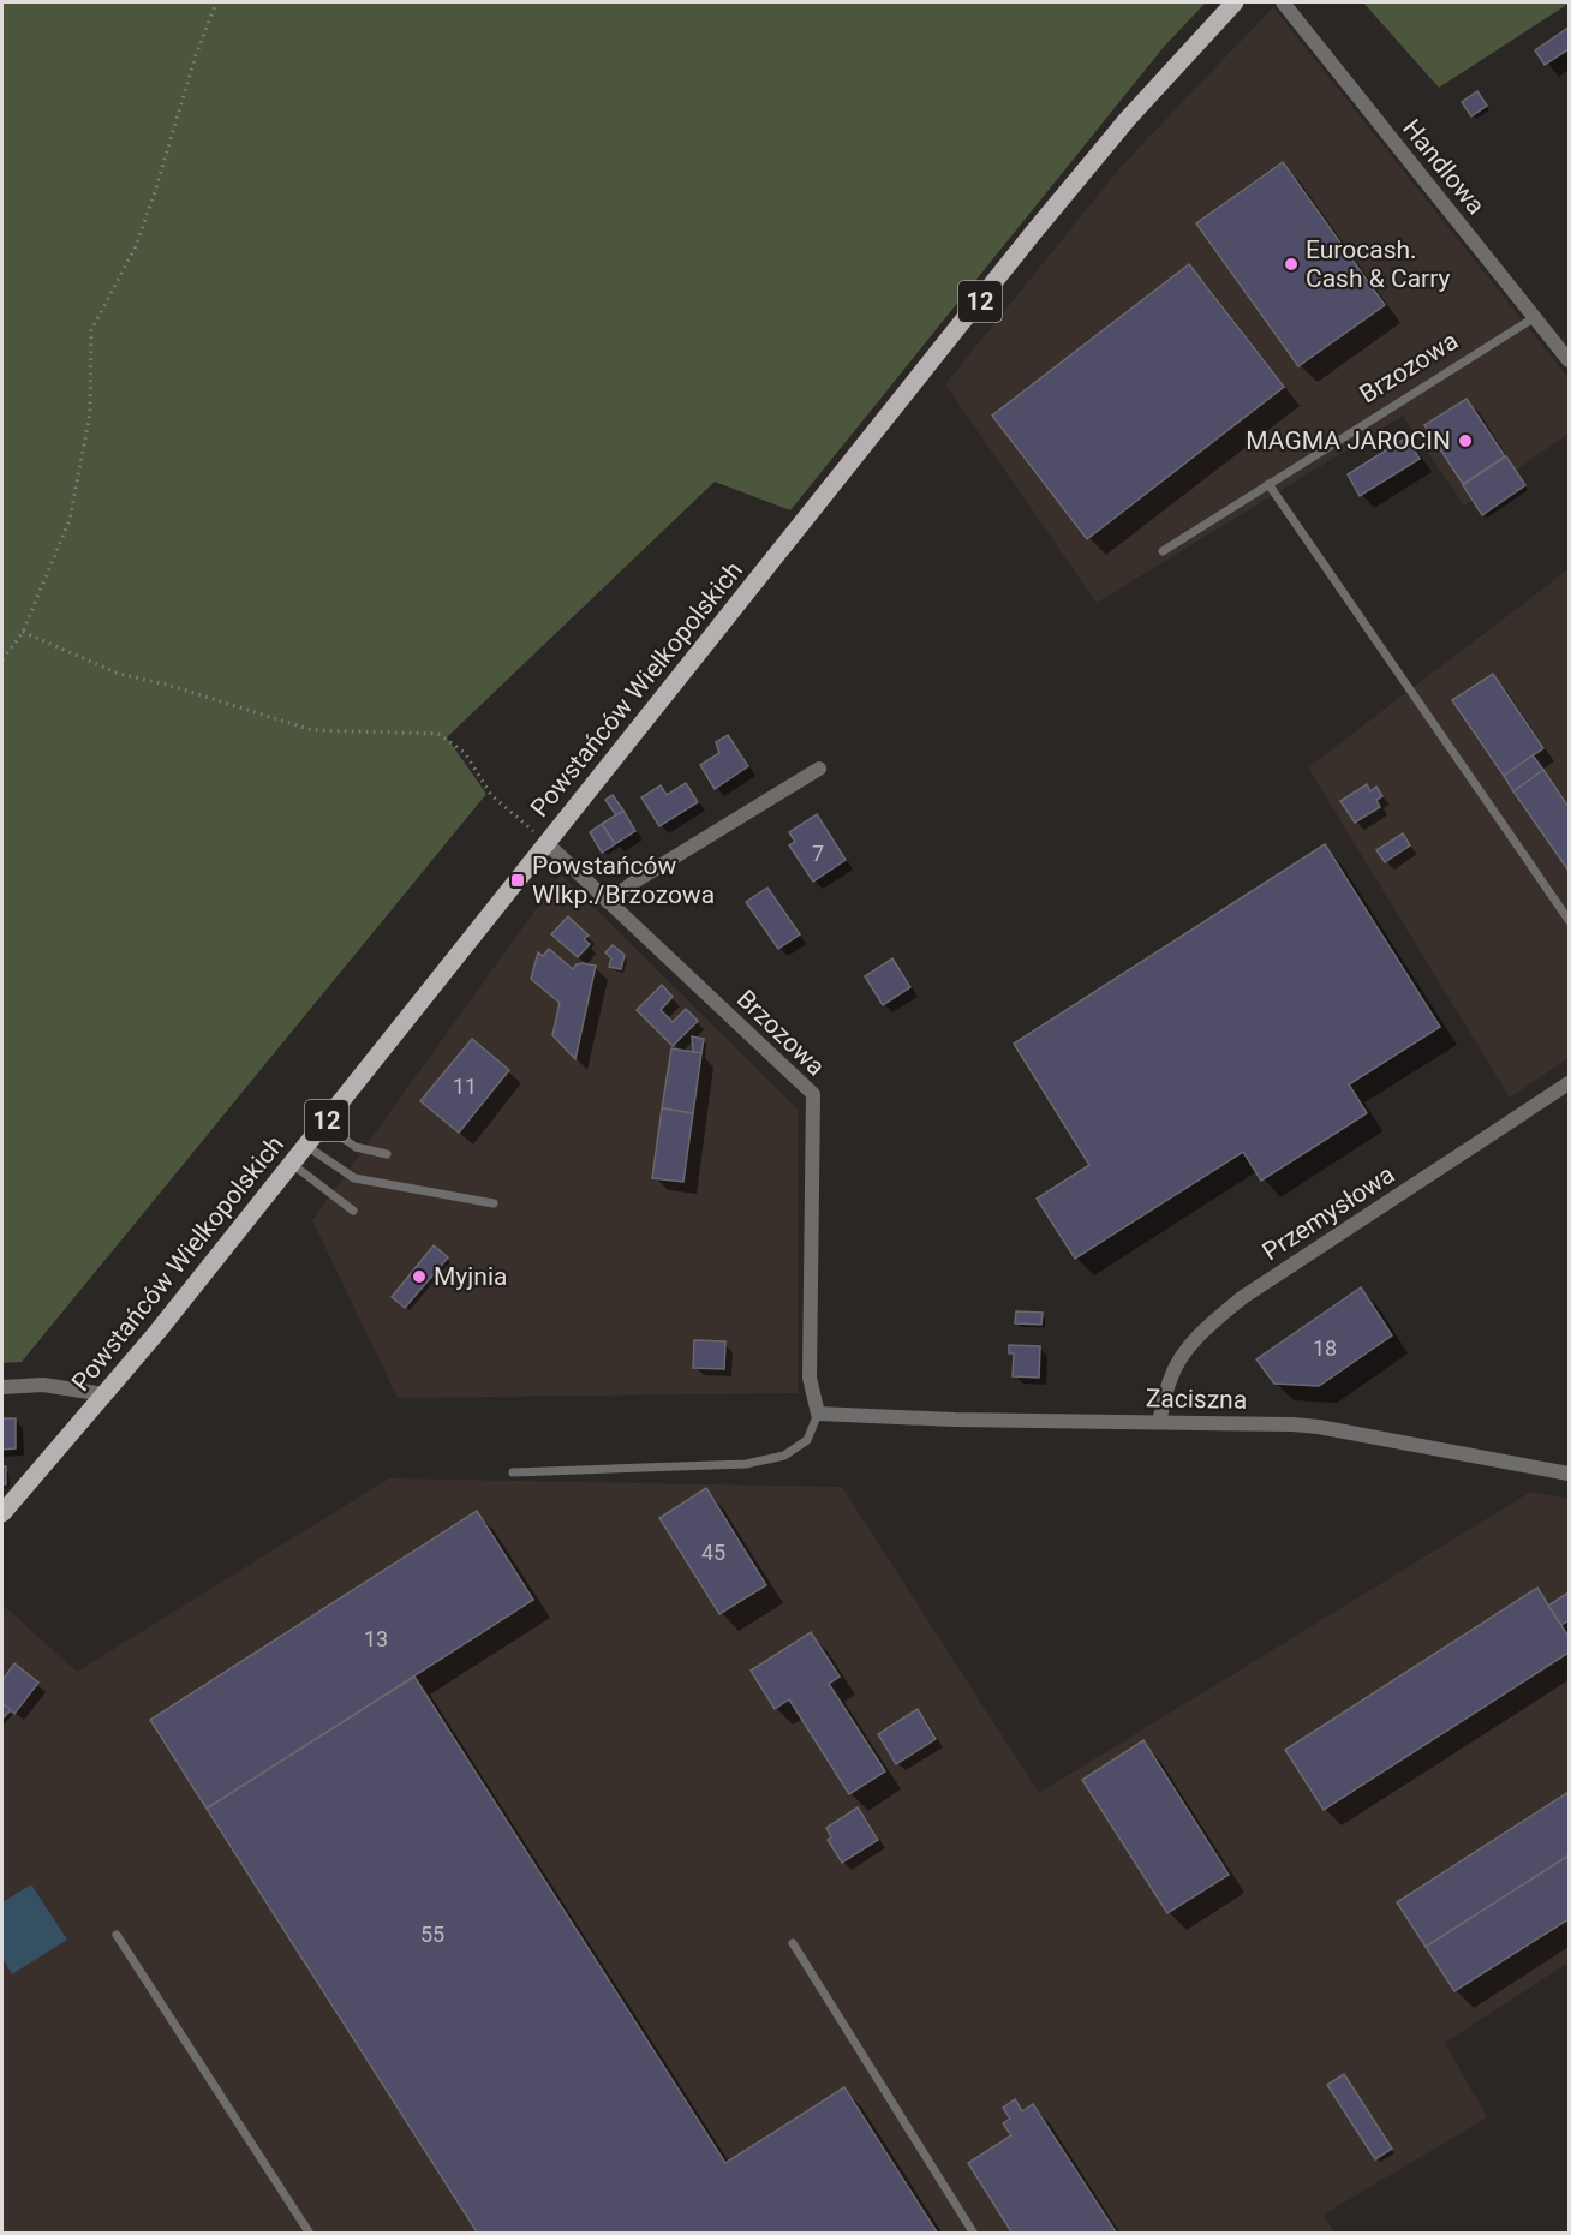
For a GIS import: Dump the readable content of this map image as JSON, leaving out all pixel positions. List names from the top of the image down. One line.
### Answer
{"streets":{"main road":["12","Powstańców Wielkopolskich"],"street":["Handlowa","Brzozowa","Przemysłowa","Zaciszna"]},"crossings":[["Handlowa","Brzozowa"],["Brzozowa","Powstańców Wielkopolskich"],["Brzozowa","Zaciszna"],["Przemysłowa","Zaciszna"]],"places":{"other":["Eurocash. Cash & Carry","MAGMA JAROCIN","Myjnia"],"transit":["Powstańców Wlkp./Brzozowa"]},"house_numbers":["7","11","18","45","13","55"]}
